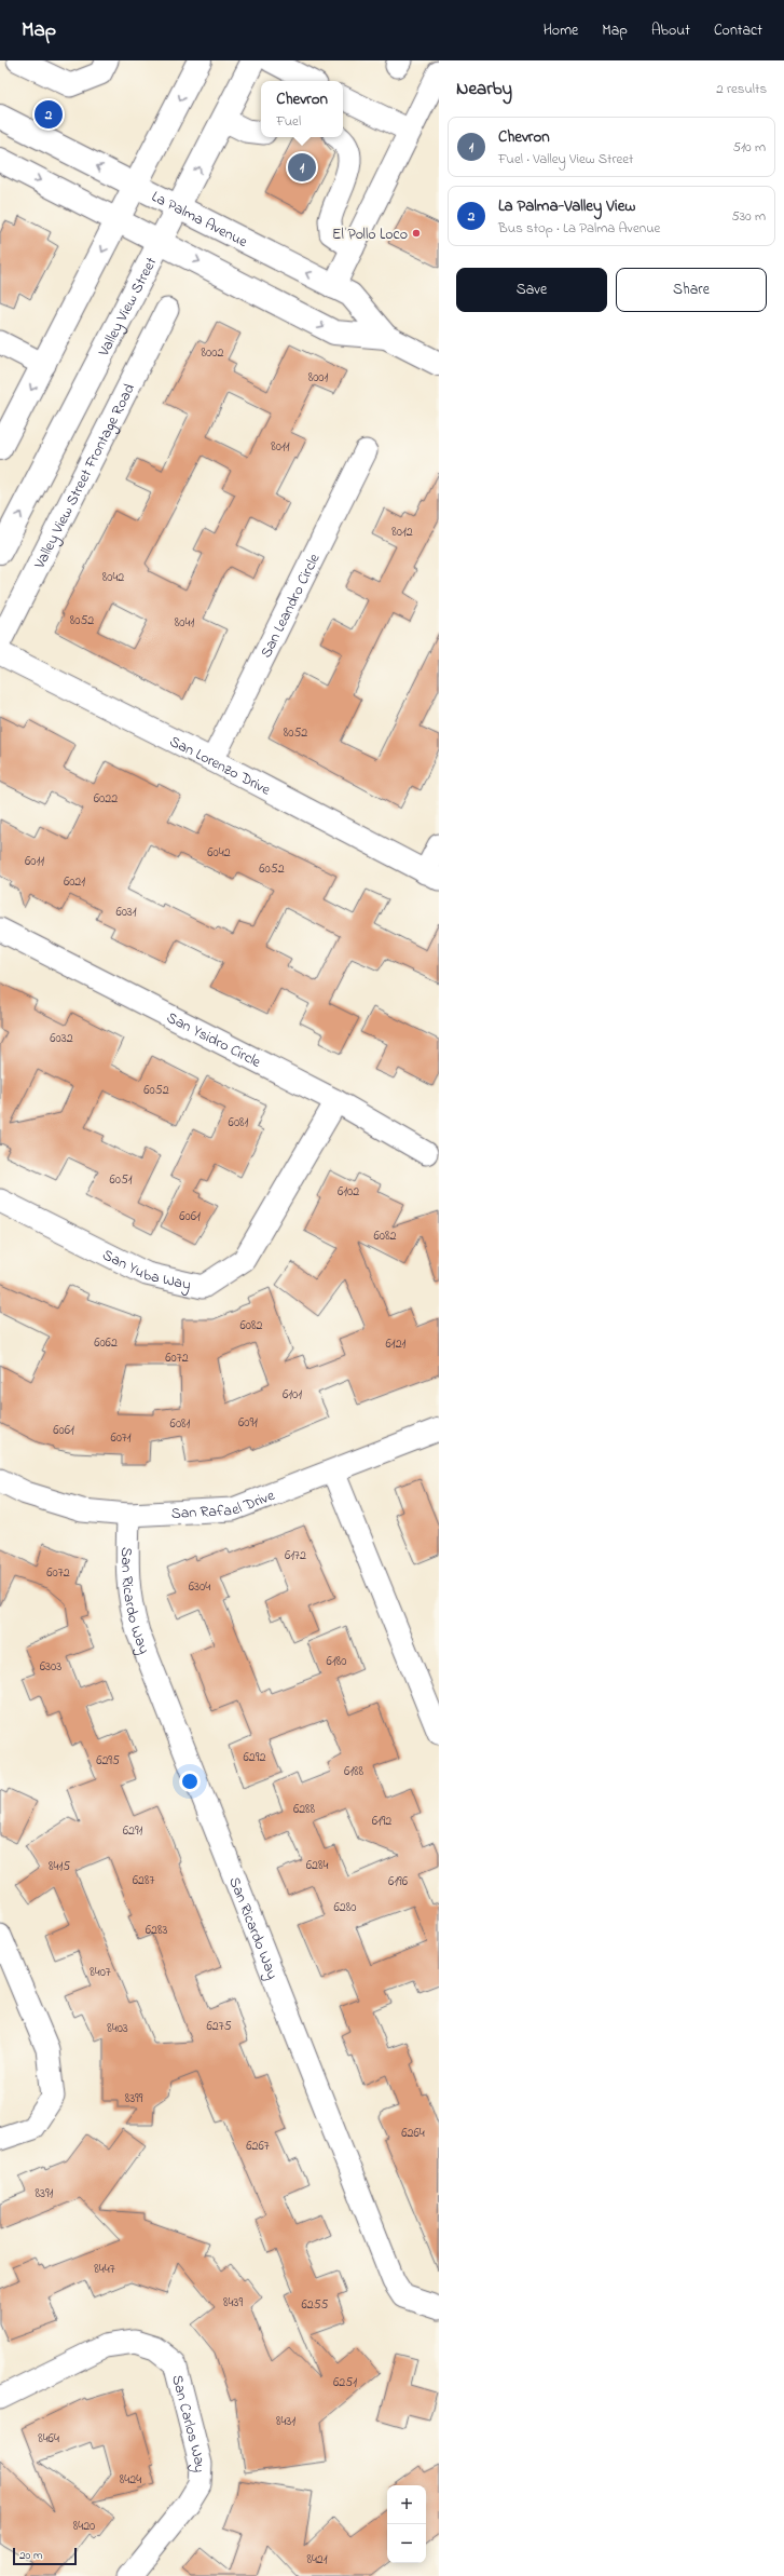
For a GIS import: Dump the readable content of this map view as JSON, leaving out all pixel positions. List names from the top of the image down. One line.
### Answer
{"streets":{"main road":["La Palma Avenue","Valley View Street"],"street":["Valley View Street Frontage Road","San Leandro Circle","San Lorenzo Drive","San Ysidro Circle","San Yuba Way","San Rafael Drive","San Ricardo Way","San Carlos Way"]},"crossings":[["La Palma Avenue","Valley View Street"],["San Leandro Circle","San Lorenzo Drive"],["San Ysidro Circle","San Yuba Way"],["San Rafael Drive","San Ricardo Way"]],"places":["El Pollo Loco"],"house_numbers":["8002","8001","8011","8012","8042","8052","8041","8052","6022","6042","6011","6052","6021","6031","6032","6052","6081","6051","6102","6061","6082","6082","6062","6121","6072","6101","6091","6081","6061","6071","6172","6072","6304","6180","6303","6292","6295","6188","6288","6192","6291","6284","8415","6287","6196","6280","6283","8407","6275","8403","8399","6264","6267","8391","8447","8439","6255","6251","8431","8464","8424","8420","8421"],"scale_bar":"20 m","page":{"header":"Map","nav":["Home","Map","About","Contact"],"heading":["Nearby","2 results"],"popup":["Chevron","Fuel"],"pins":["2","1"],"list":[{"mark":"1","name":"Chevron","note":"Fuel · Valley View Street","value":"510 m"},{"mark":"2","name":"La Palma-Valley View","note":"Bus stop · La Palma Avenue","value":"530 m"}],"buttons":["Save","Share"],"map_buttons":["+","−"],"scale":"20 m"}}
